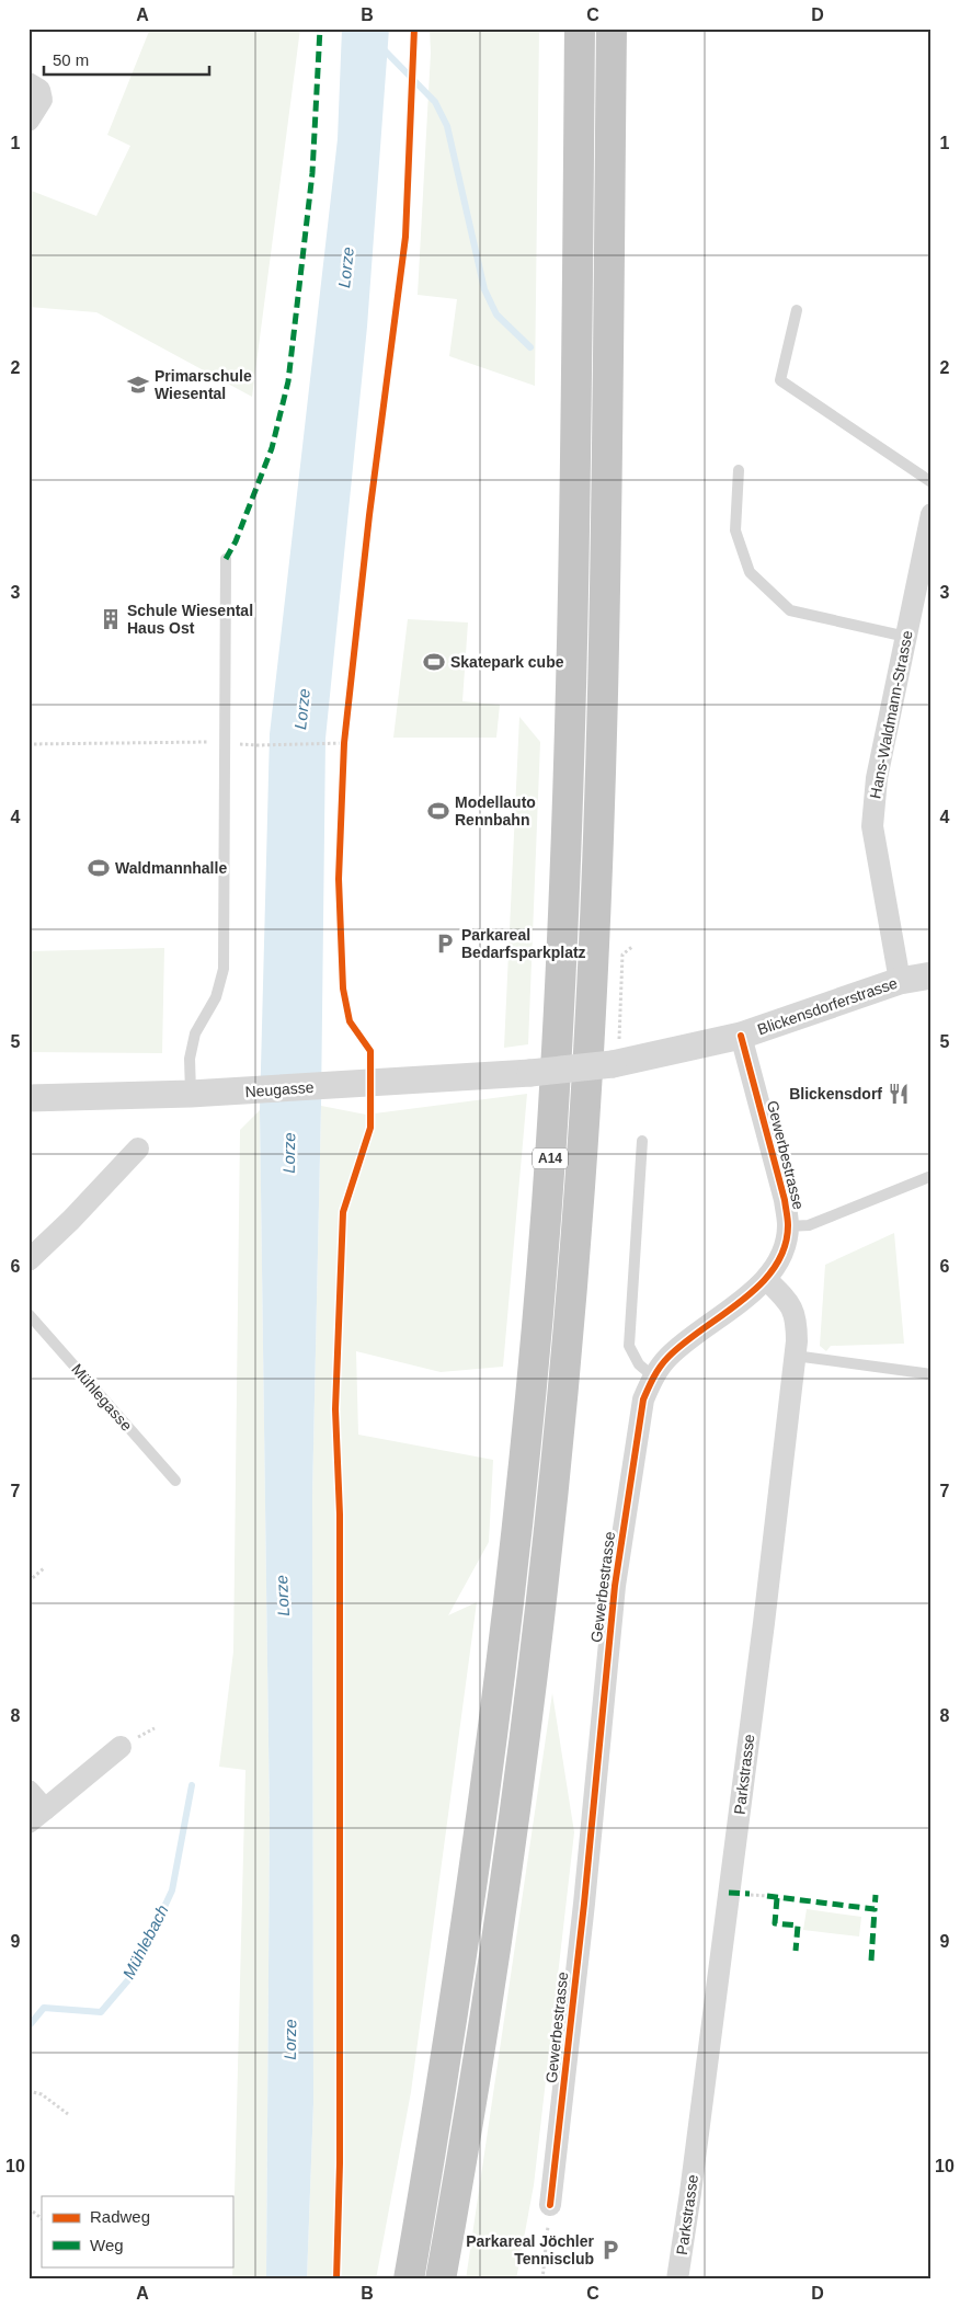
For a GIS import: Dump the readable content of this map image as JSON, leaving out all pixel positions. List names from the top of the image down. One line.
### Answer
{"streets":{"highway":["A14"],"street":["Hans-Waldmann-Strasse","Blickensdorferstrasse","Neugasse","Gewerbestrasse","Parkstrasse"],"lane":["Mühlegasse"]},"crossings":[["Hans-Waldmann-Strasse","Blickensdorferstrasse"],["Blickensdorferstrasse","Neugasse"],["Blickensdorferstrasse","Gewerbestrasse"],["Gewerbestrasse","Parkstrasse"]],"water":["Lorze","Mühlebach"],"places":{"school or university":["Primarschule Wiesental"],"building":["Schule Wiesental Haus Ost"],"sports":["Skatepark cube","Modellauto Rennbahn","Waldmannhalle"],"parking":["Parkareal Bedarfsparkplatz","Parkareal Jöchler Tennisclub"],"restaurant":["Blickensdorf"]},"legend":["Radweg","Weg"],"scale_bar":"50 m","grid":{"columns":["A","B","C","D"],"rows":["1","2","3","4","5","6","7","8","9","10"]}}
